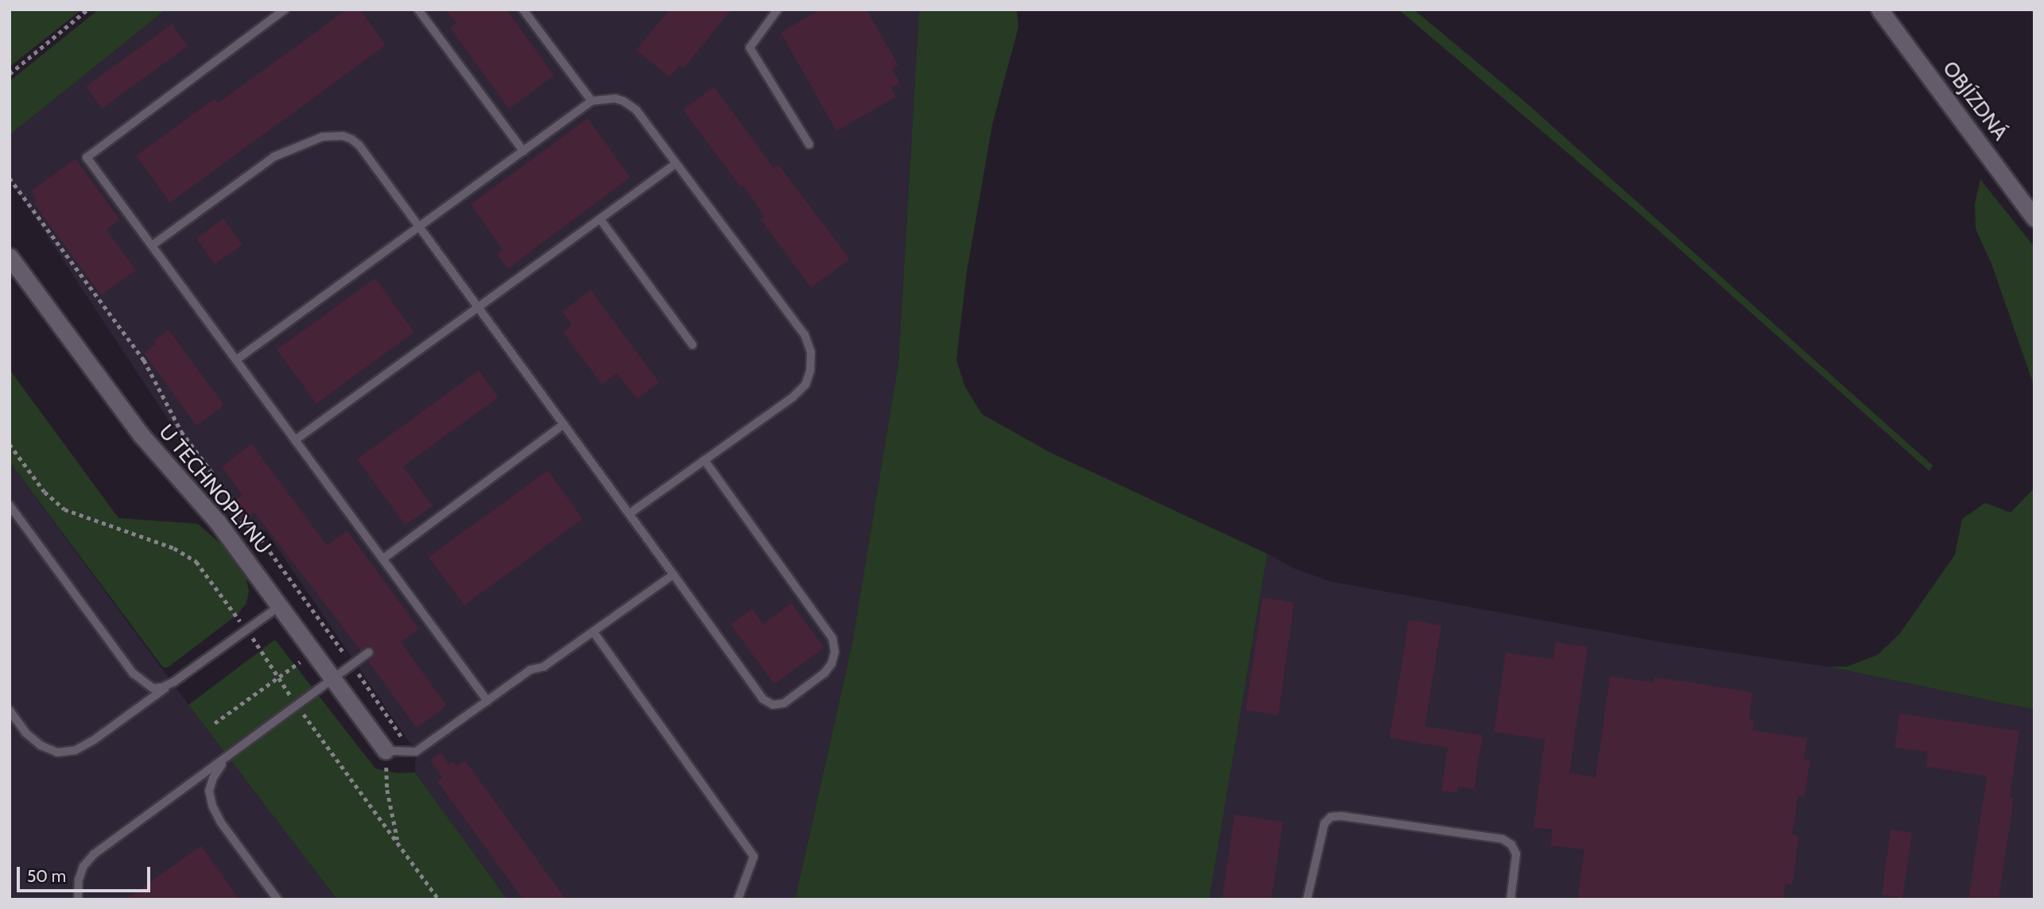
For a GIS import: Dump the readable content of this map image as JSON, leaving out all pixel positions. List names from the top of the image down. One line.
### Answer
{"streets":{"street":["OBJÍZDNÁ","U TECHNOPLYNU"]},"scale_bar":"50 m"}
